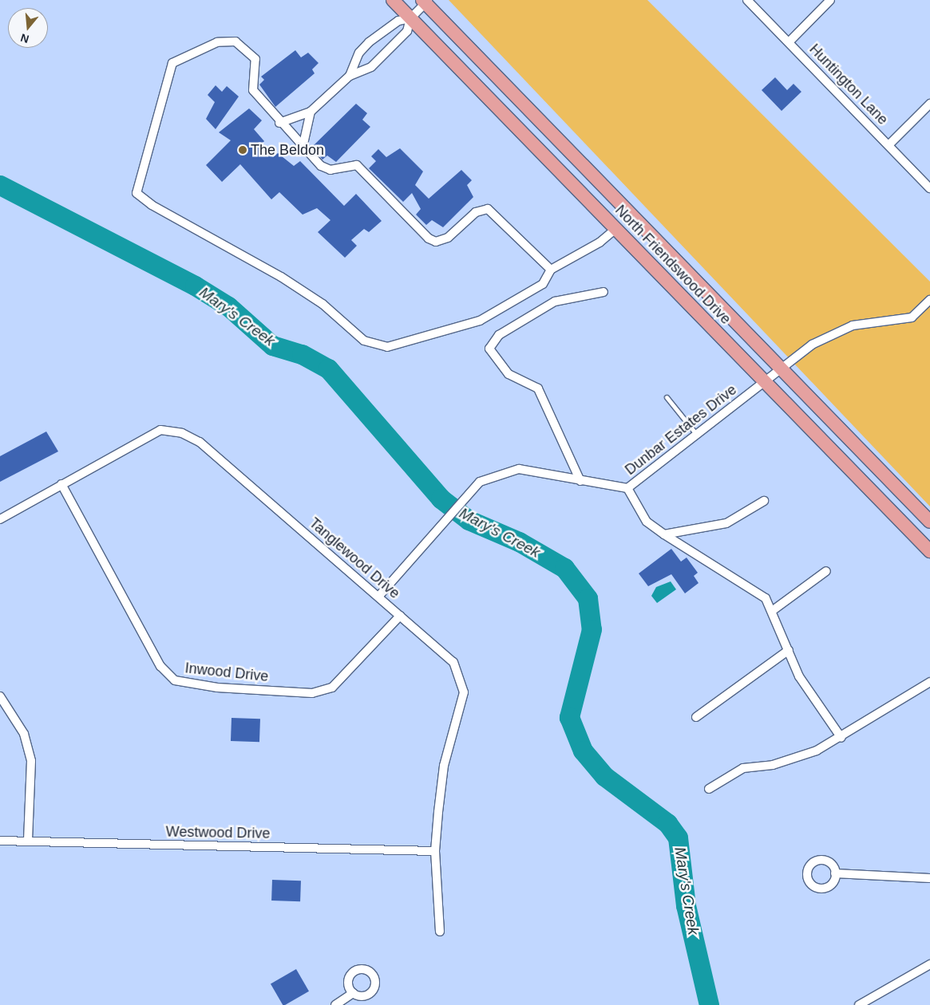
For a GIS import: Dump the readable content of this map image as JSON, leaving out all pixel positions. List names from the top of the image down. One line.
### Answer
{"streets":{"main road":["North Friendswood Drive"],"street":["Huntington Lane","Dunbar Estates Drive","Tanglewood Drive","Inwood Drive","Westwood Drive"]},"crossings":[["North Friendswood Drive","Dunbar Estates Drive"],["Dunbar Estates Drive","Tanglewood Drive"],["Tanglewood Drive","Inwood Drive"],["Tanglewood Drive","Westwood Drive"]],"water":["Mary's Creek"],"places":["The Beldon"],"north":"bottom"}
